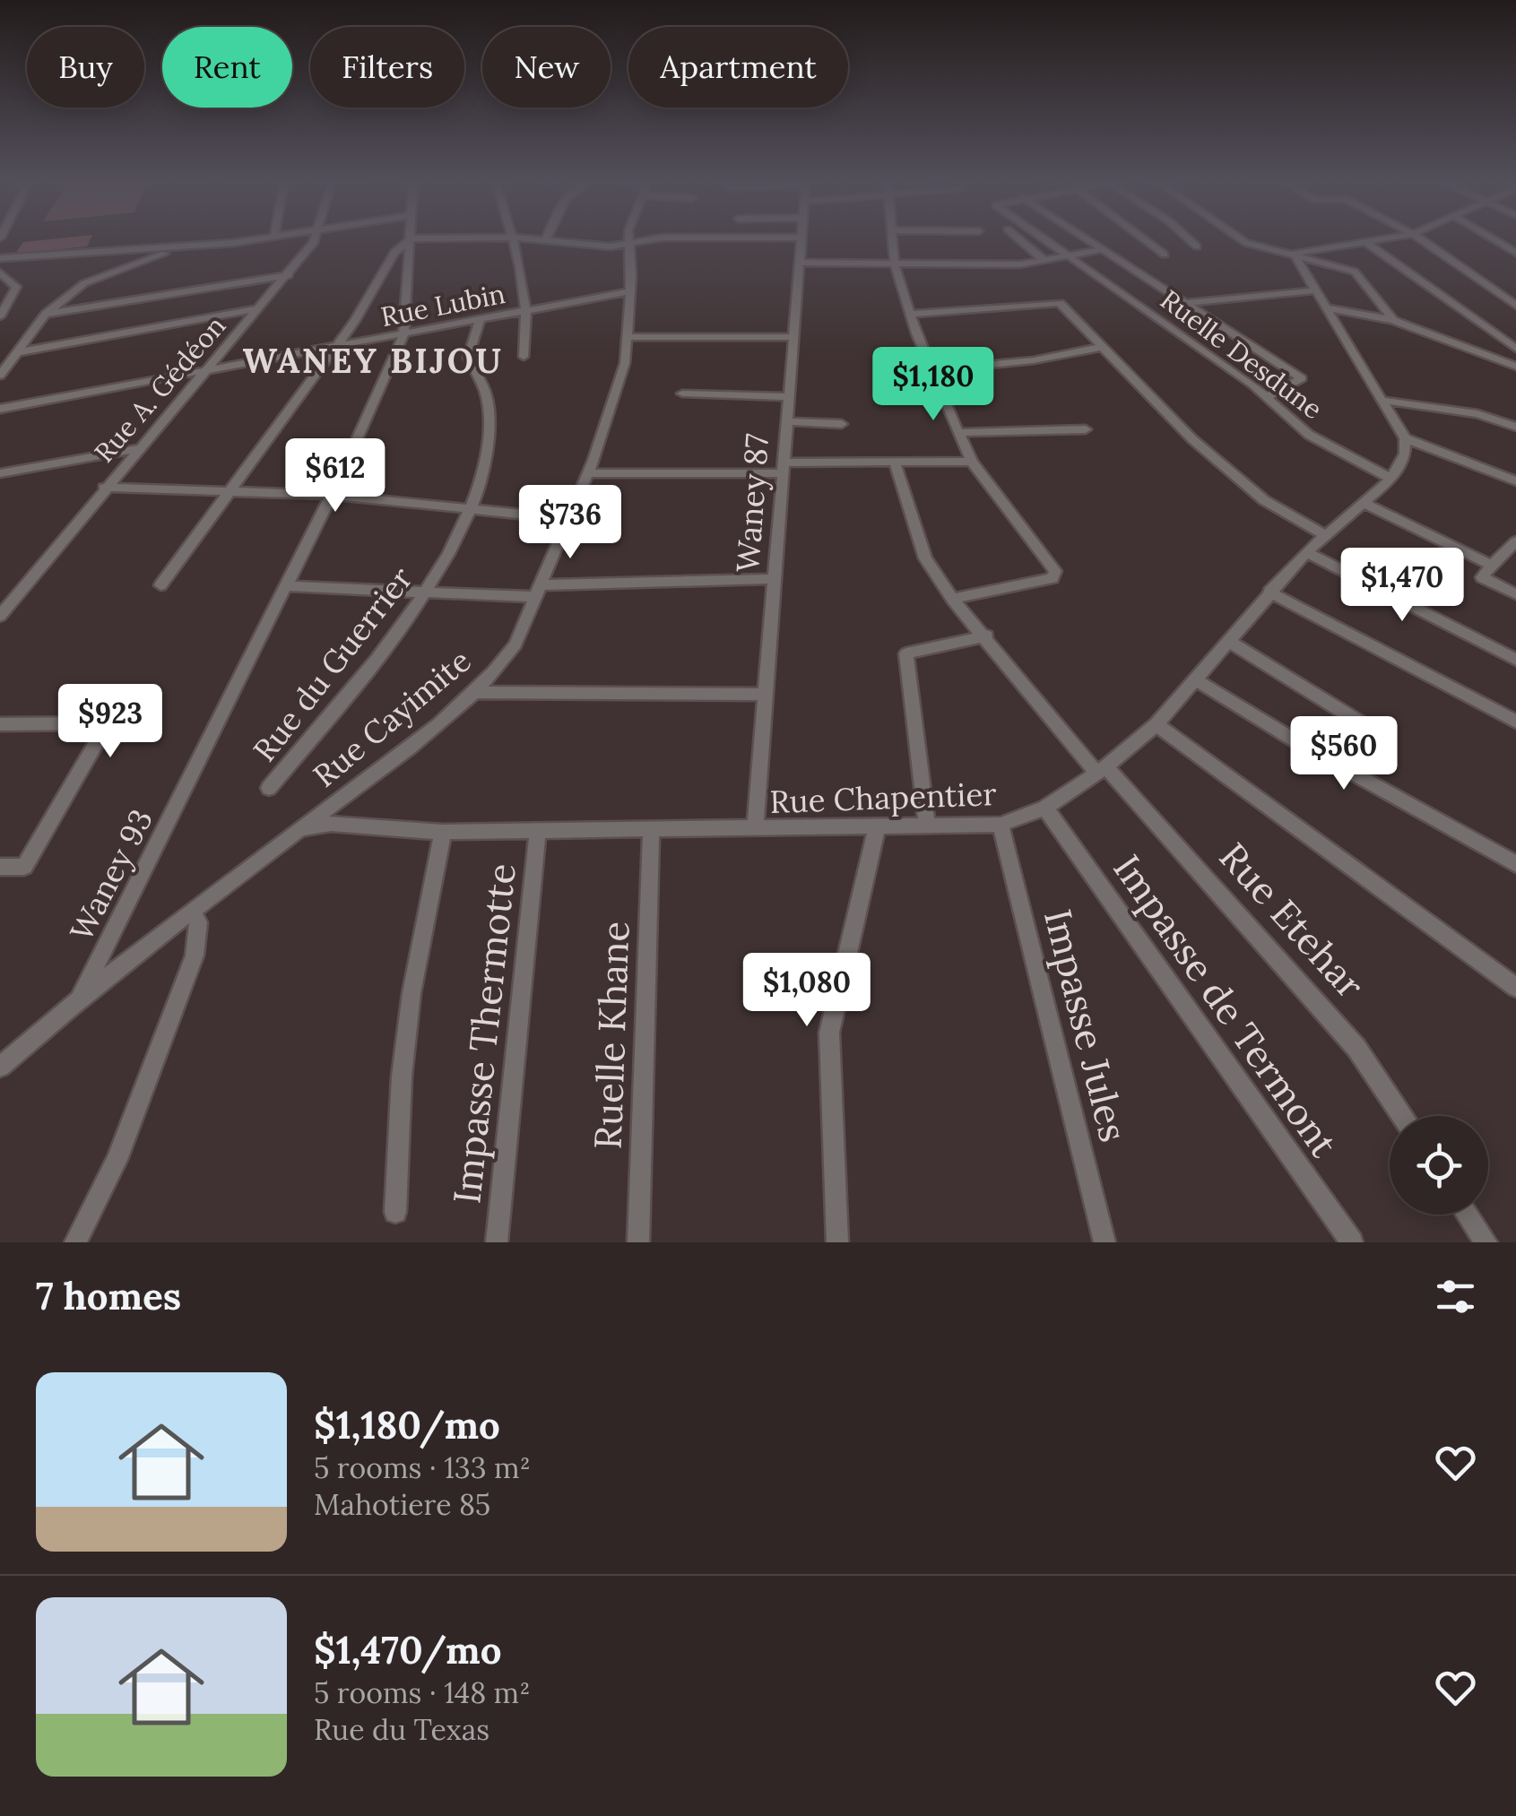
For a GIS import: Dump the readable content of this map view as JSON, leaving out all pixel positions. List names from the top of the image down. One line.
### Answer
{"streets":{"street":["Rue Lubin","Ruelle Desdune","Rue A. Gédéon","Waney 87","Rue du Guerrier","Rue Cayimite","Rue Chapentier","Waney 93","Rue Etehar","Impasse de Termont","Impasse Jules","Impasse Thermotte","Ruelle Khane"]},"crossings":[["Rue Lubin","Rue A. Gédéon"],["Rue Lubin","Rue du Guerrier"],["Rue Lubin","Rue Cayimite"],["Rue Lubin","Waney 93"],["Ruelle Desdune","Rue Chapentier"],["Waney 87","Rue Chapentier"],["Rue Cayimite","Rue Chapentier"],["Rue Cayimite","Waney 93"],["Rue Chapentier","Rue Etehar"],["Rue Chapentier","Impasse de Termont"],["Rue Chapentier","Impasse Jules"],["Rue Chapentier","Impasse Thermotte"],["Rue Chapentier","Ruelle Khane"]],"districts":["WANEY BIJOU"],"page":{"chip":["Buy","Rent","Filters","New","Apartment"],"price":["$1,180","$612","$736","$1,470","$923","$560","$1,080"],"heading":"7 homes","list":[{"name":"$1,180/mo","note":"5 rooms · 133 m² · Mahotiere 85"},{"name":"$1,470/mo","note":"5 rooms · 148 m² · Rue du Texas"}]}}
